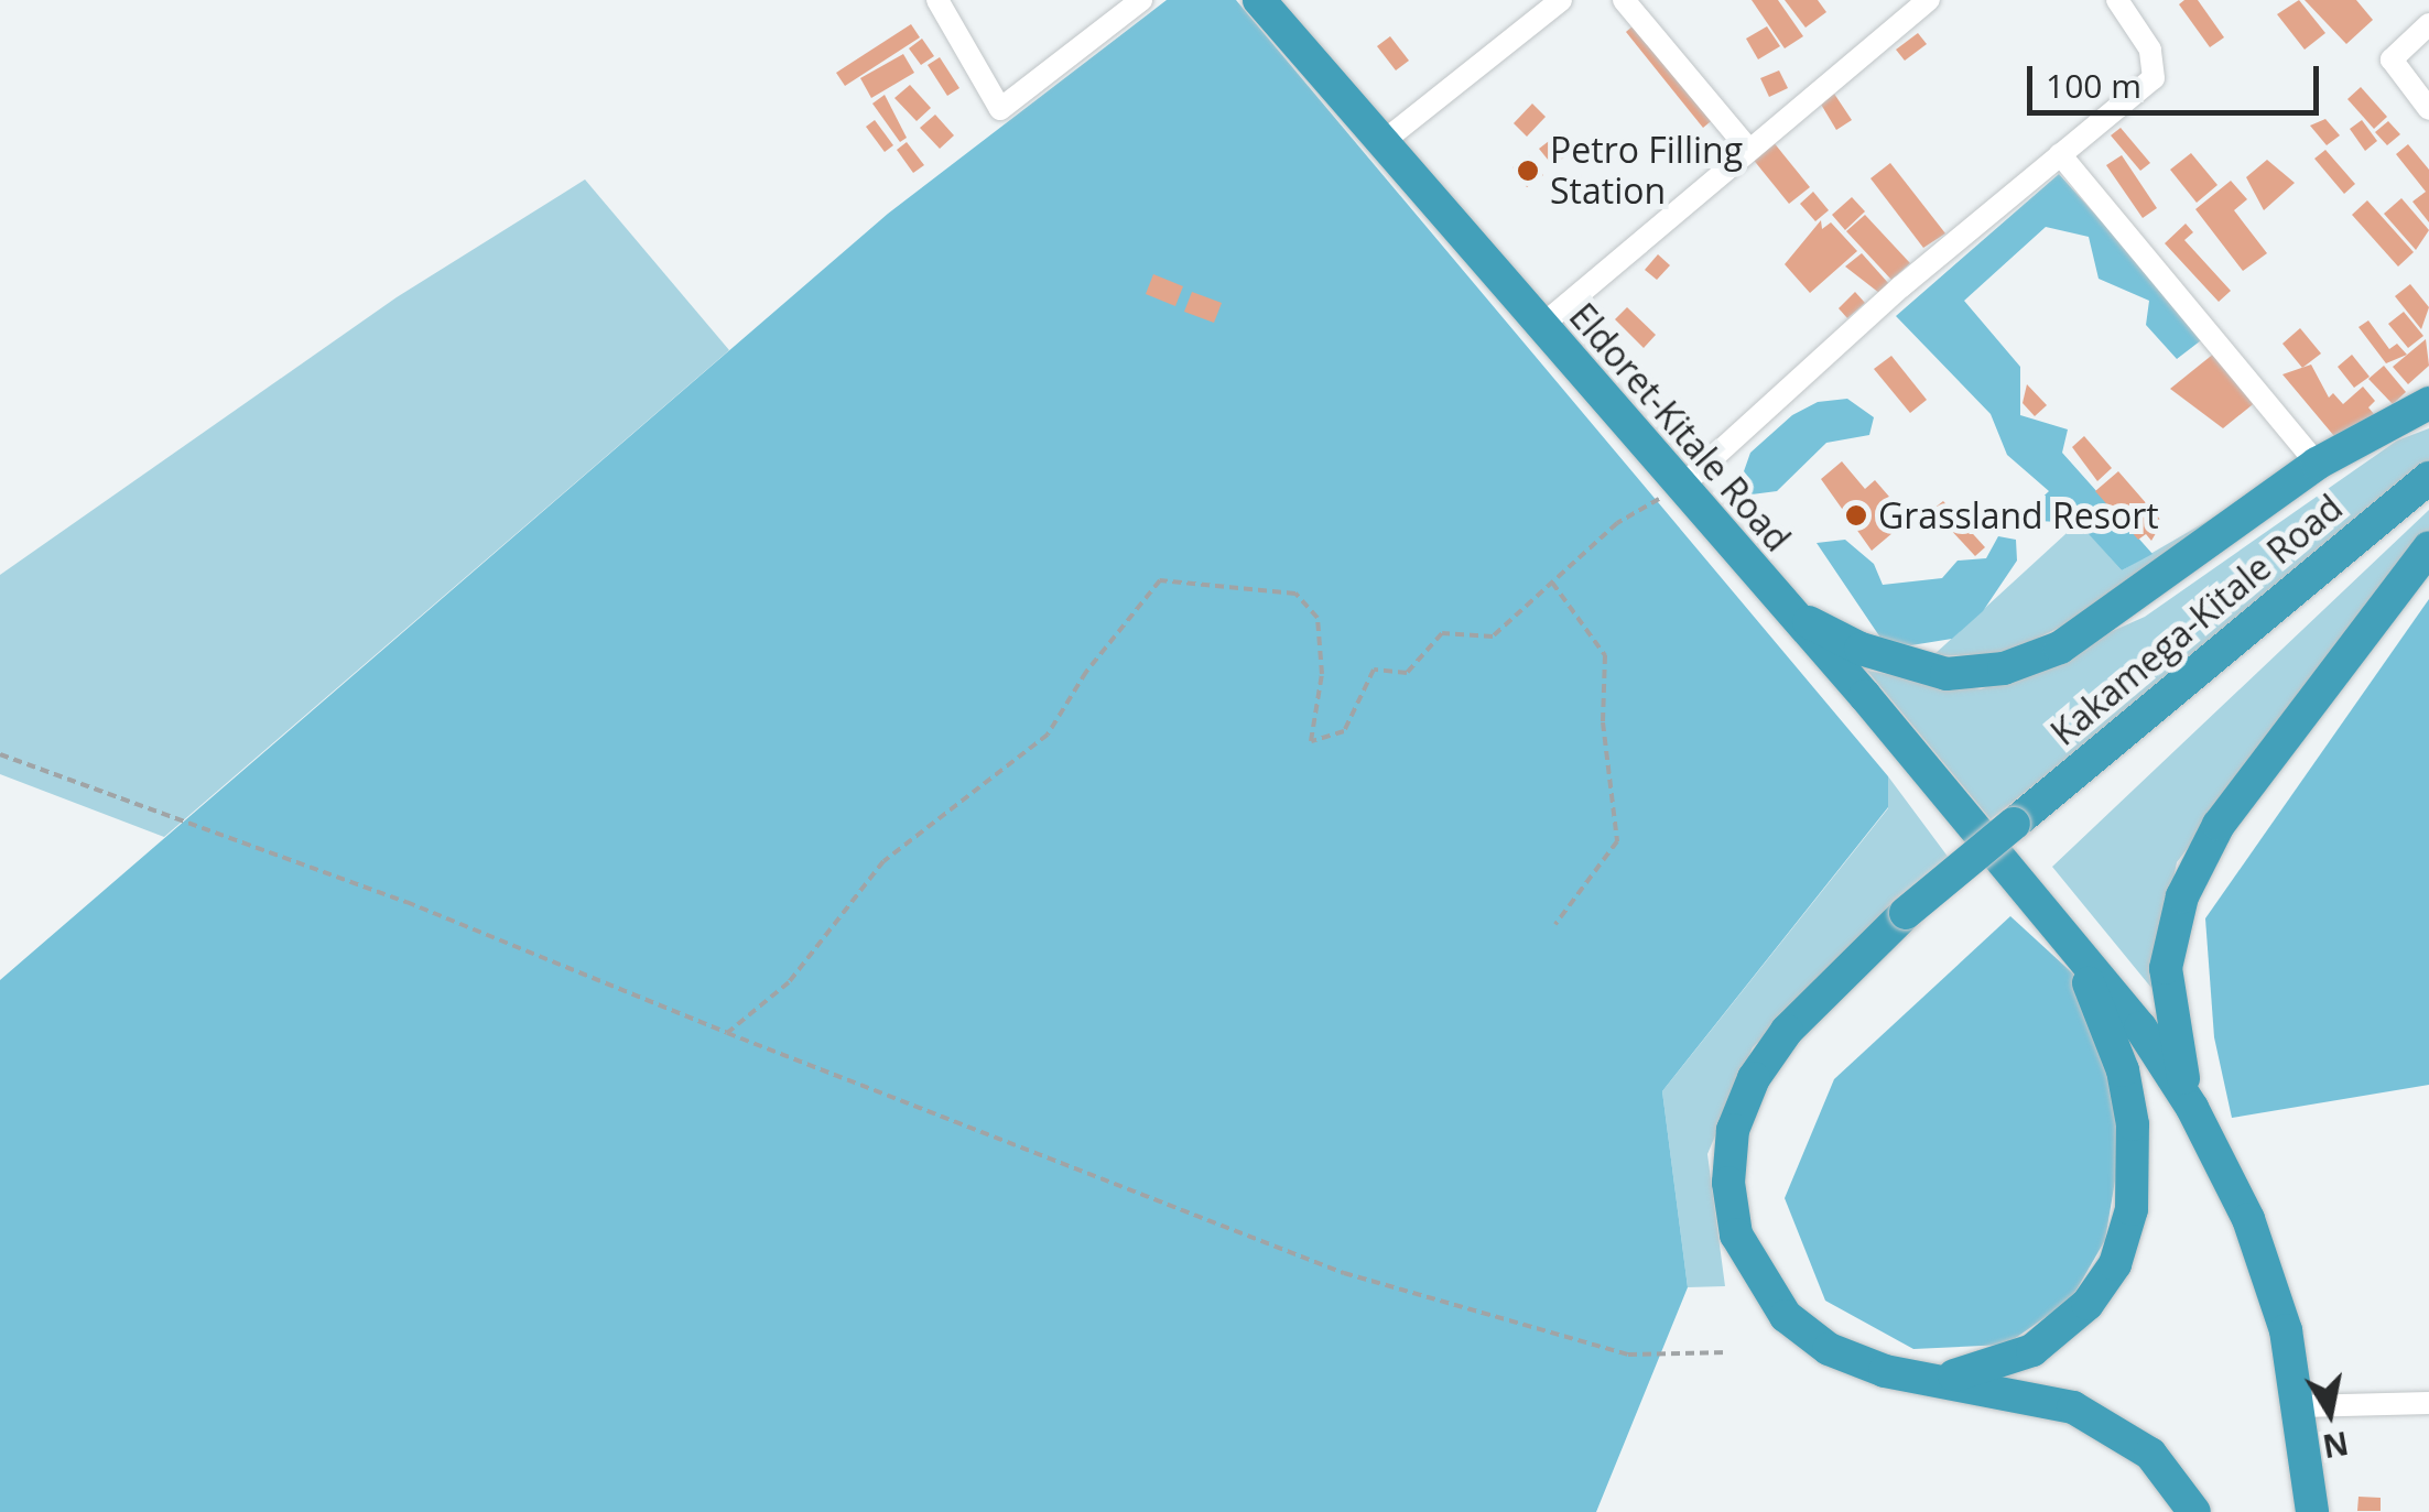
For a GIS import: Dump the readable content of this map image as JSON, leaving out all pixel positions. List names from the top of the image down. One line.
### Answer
{"streets":{"highway":["Eldoret-Kitale Road","Kakamega-Kitale Road"]},"places":["Petro Filling Station","Grassland Resort"],"scale_bar":"100 m","north":"bottom"}
